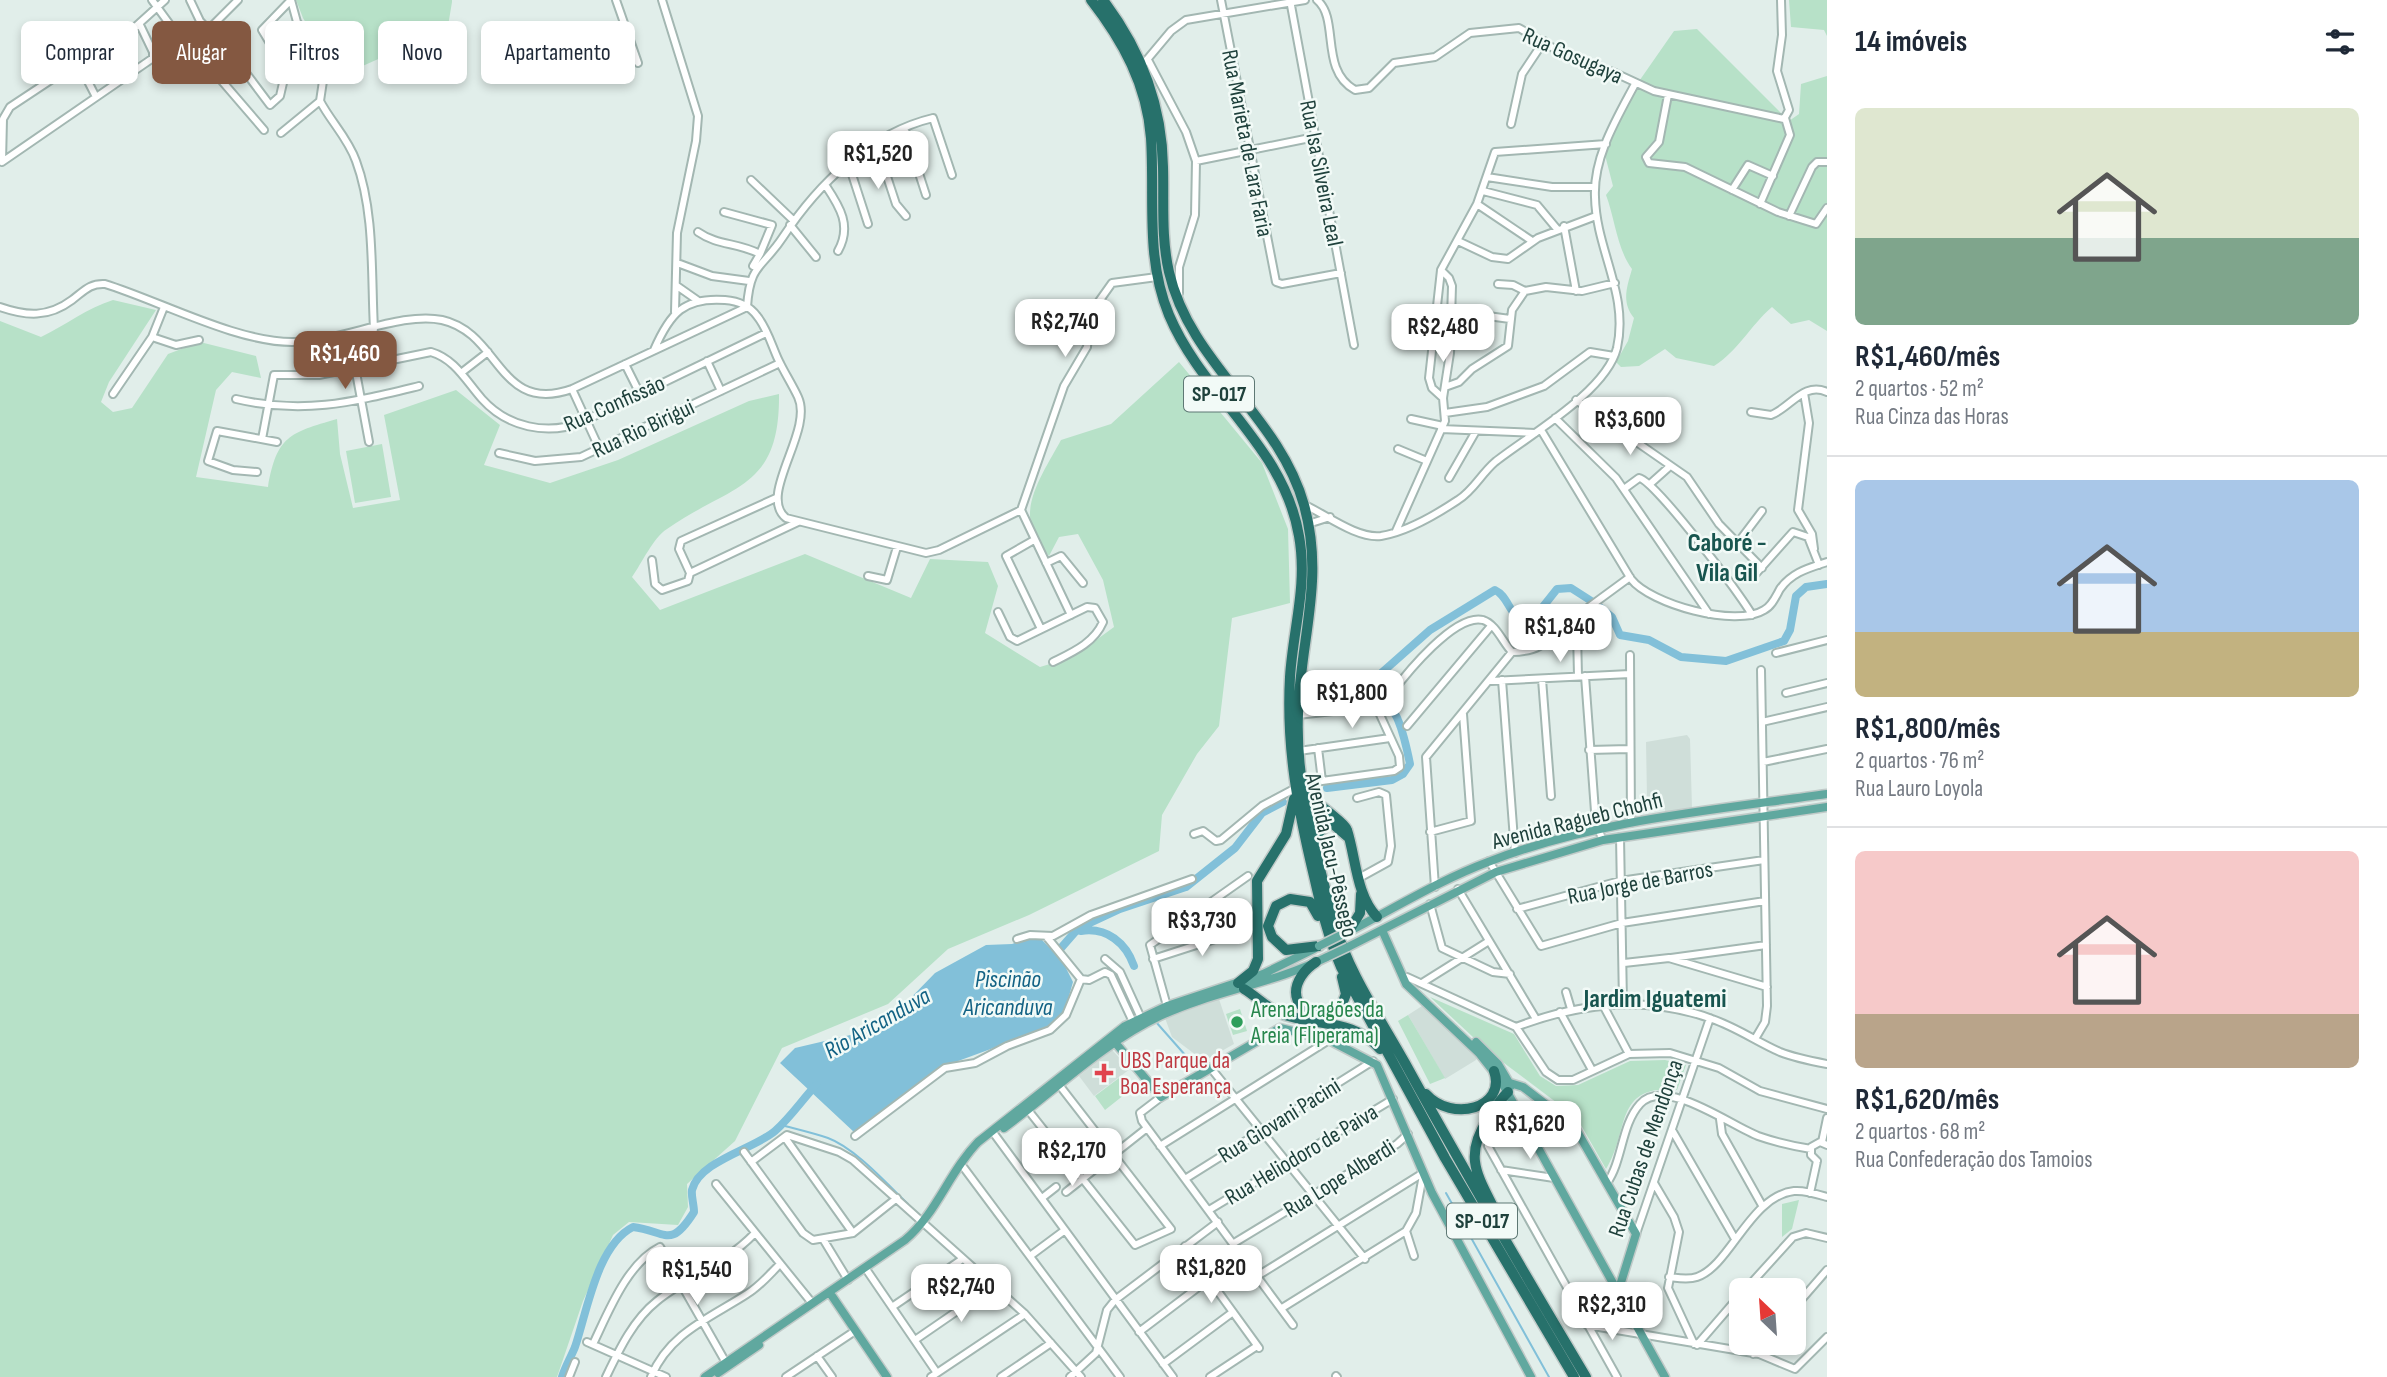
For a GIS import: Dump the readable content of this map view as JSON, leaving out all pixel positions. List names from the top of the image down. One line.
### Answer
{"streets":{"highway":["SP-017","Avenida Jacu-Pêssego"],"main road":["Avenida Ragueb Chohfi","Rua Cubas de Mendonça"],"street":["Rua Gosugaya","Rua Marieta de Lara Faria","Rua Isa Silveira Leal","Rua Confissão","Rua Rio Birigui","Rua Jorge de Barros","Rua Giovani Pacini","Rua Heliodoro de Paiva","Rua Lope Alberdi"]},"crossings":[["Rua Marieta de Lara Faria","Rua Isa Silveira Leal"]],"districts":["Caboré - Vila Gil","Jardim Iguatemi"],"water":["Piscinão Aricanduva","Rio Aricanduva"],"places":{"other":["Arena Dragões da Areia (Fliperama)"],"health":["UBS Parque da Boa Esperança"]},"north":"top left","page":{"heading":"14 imóveis","chip":["Comprar","Alugar","Filtros","Novo","Apartamento"],"list":[{"name":"R$1,460/mês","note":"2 quartos · 52 m² · Rua Cinza das Horas"},{"name":"R$1,800/mês","note":"2 quartos · 76 m² · Rua Lauro Loyola"},{"name":"R$1,620/mês","note":"2 quartos · 68 m² · Rua Confederação dos Tamoios"}],"price":["R$1,520","R$2,740","R$2,480","R$1,460","R$3,600","R$1,840","R$1,800","R$3,730","R$1,620","R$2,170","R$1,820","R$1,540","R$2,740","R$2,310"]}}
